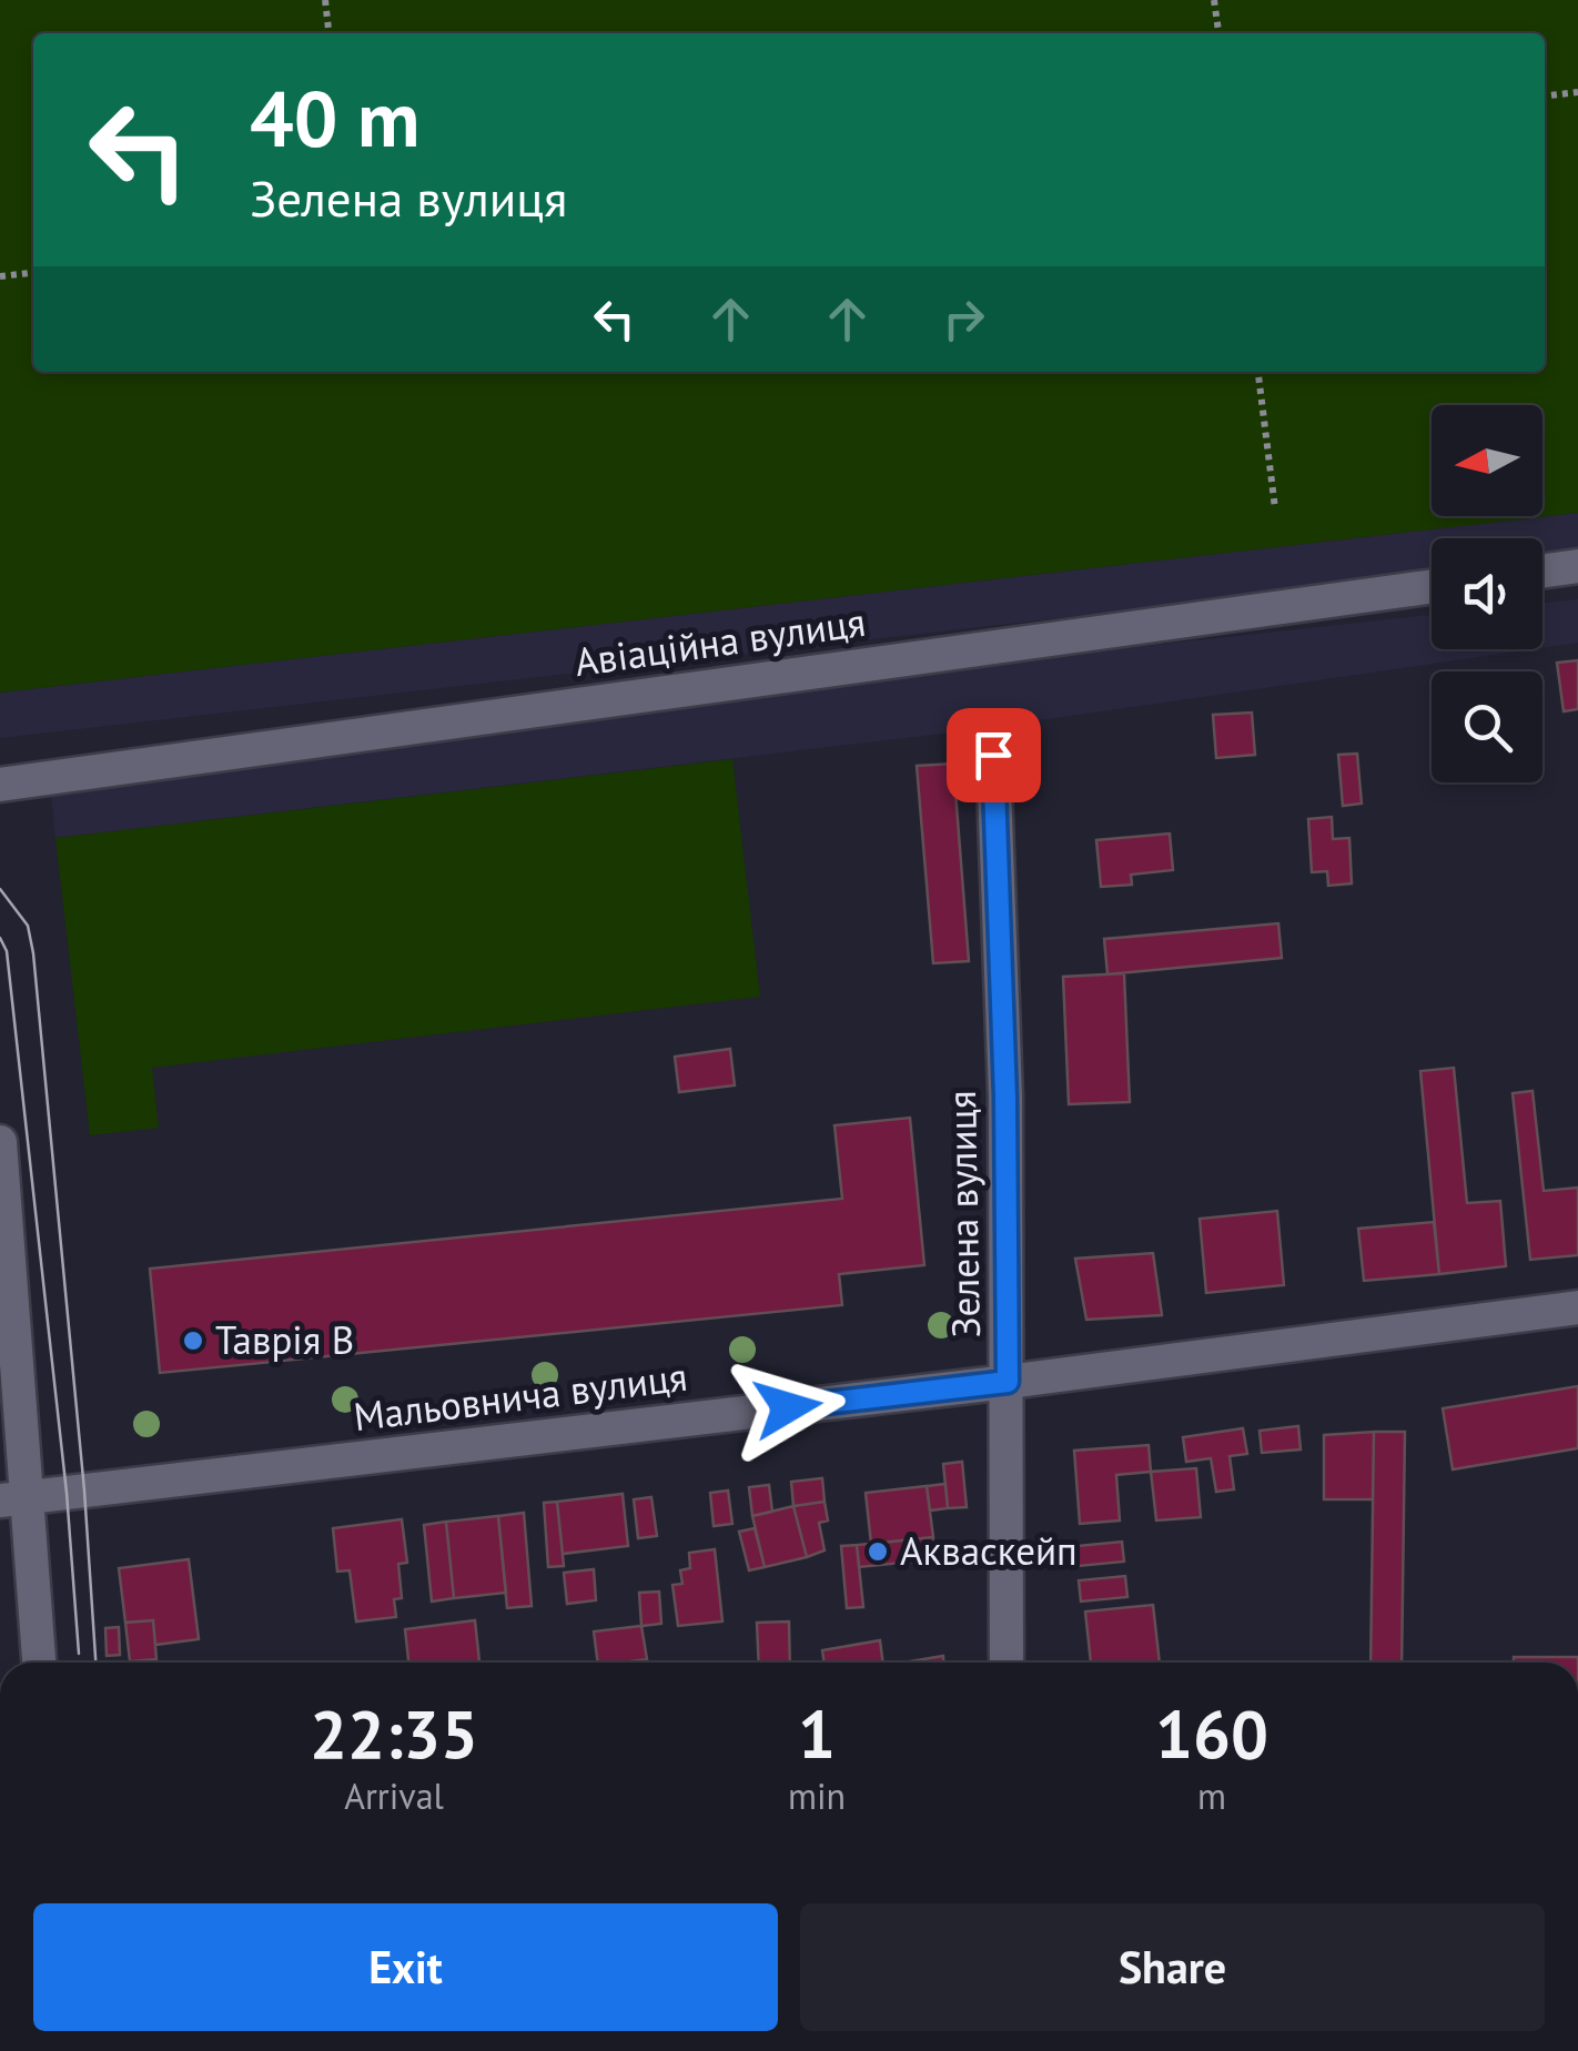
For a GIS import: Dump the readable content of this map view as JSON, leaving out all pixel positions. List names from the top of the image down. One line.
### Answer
{"streets":{"street":["Авіаційна вулиця","Зелена вулиця","Мальовнича вулиця"]},"crossings":[["Зелена вулиця","Мальовнича вулиця"]],"places":["Таврія В","Акваскейп"],"north":"left","page":{"turn":["40 m","Зелена вулиця"],"eta":["22:35","Arrival","1","min","160","m"],"buttons":["Exit","Share"]}}
